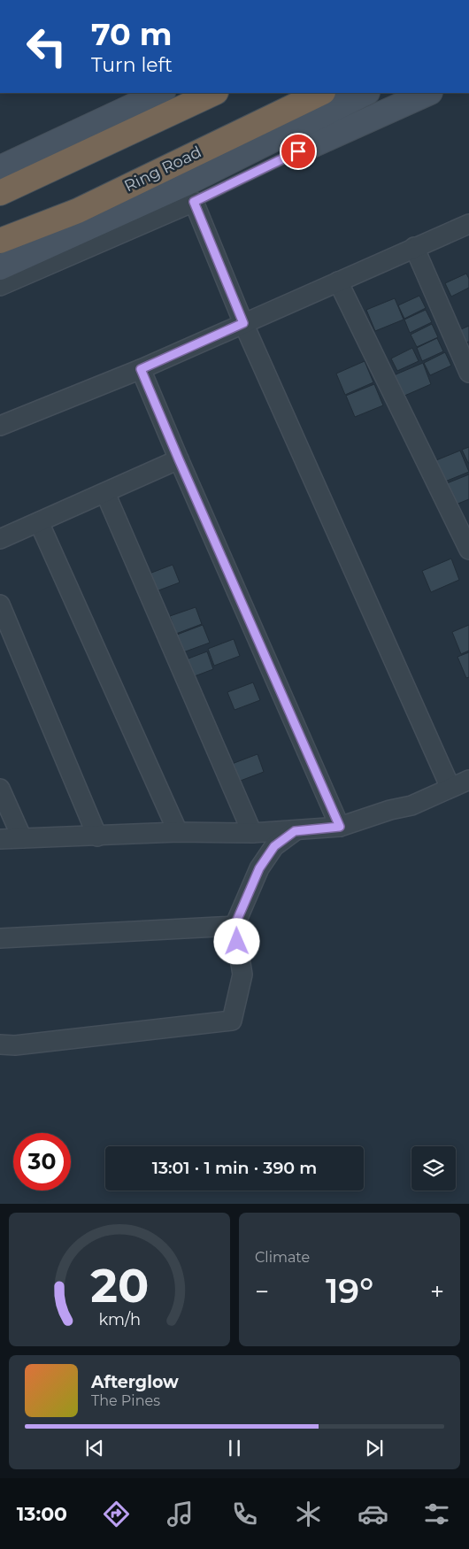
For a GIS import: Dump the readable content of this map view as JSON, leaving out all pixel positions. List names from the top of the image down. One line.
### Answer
{"streets":{"highway":["Ring Road"]},"page":{"turn":["70 m","Turn left"],"limit":"30","trip":"13:01 · 1 min · 390 m","tile":"Climate","heat":["−","19°","+"],"song":["Afterglow","The Pines"],"tabs":"13:00","gauge":["20","km/h"]}}
